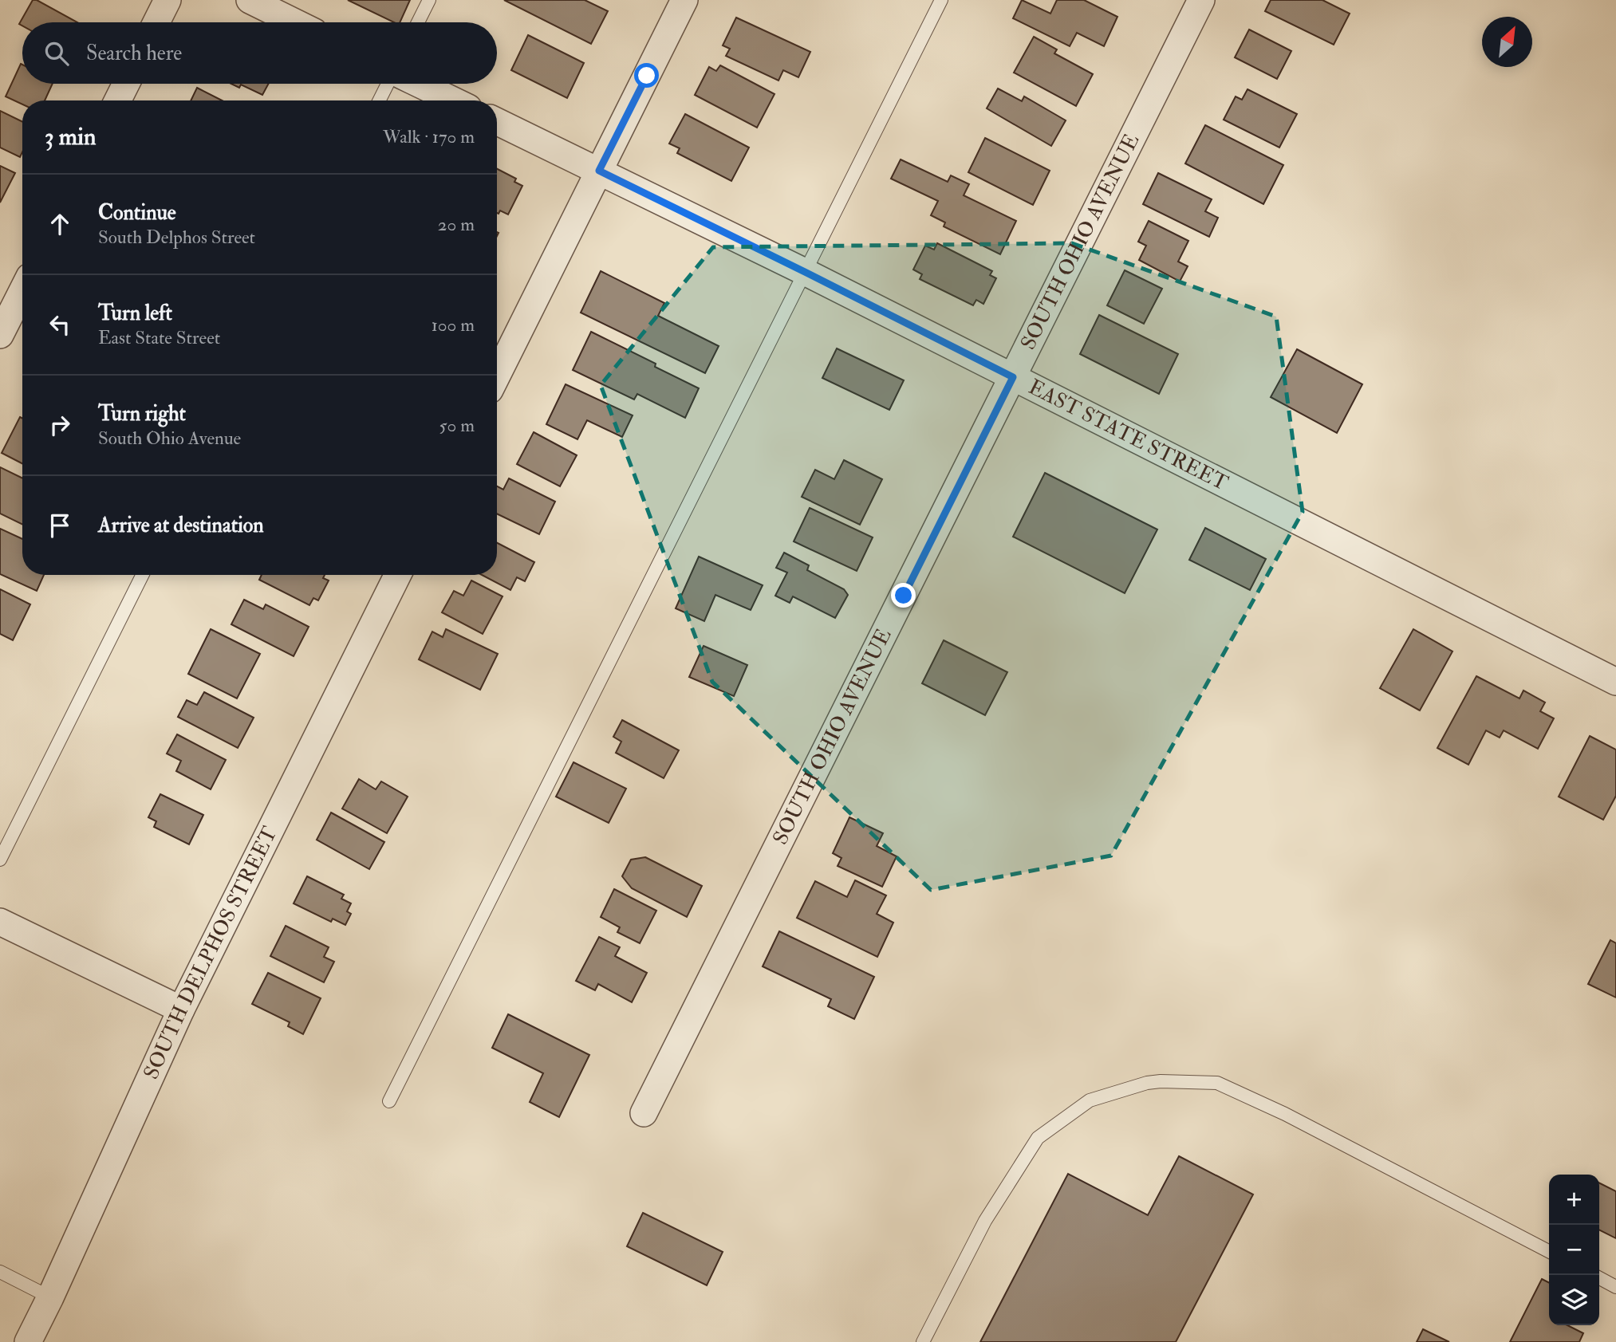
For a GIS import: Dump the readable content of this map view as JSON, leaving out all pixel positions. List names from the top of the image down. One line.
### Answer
{"streets":{"street":["SOUTH OHIO AVENUE","EAST STATE STREET","SOUTH DELPHOS STREET"]},"crossings":[["SOUTH OHIO AVENUE","EAST STATE STREET"]],"north":"top right","page":{"search":"Search here","heading":["3 min","Walk · 170 m"],"list":[["Continue","South Delphos Street","20 m"],["Turn left","East State Street","100 m"],["Turn right","South Ohio Avenue","50 m"],"Arrive at destination"],"map_buttons":["+","−"]}}
